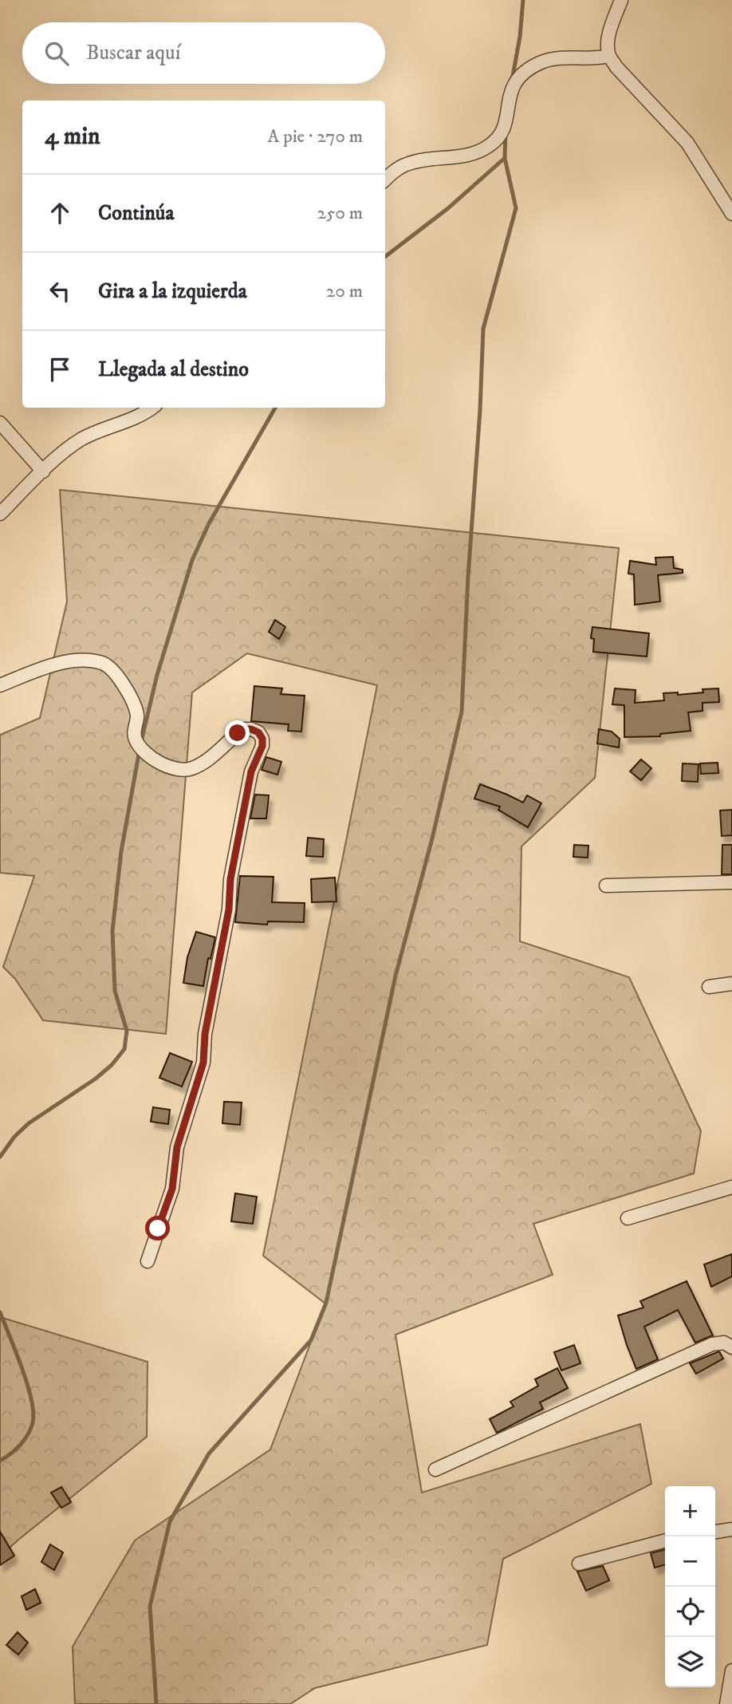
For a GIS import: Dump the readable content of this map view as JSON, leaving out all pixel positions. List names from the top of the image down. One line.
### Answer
{"page":{"search":"Buscar aquí","heading":["4 min","A pie · 270 m"],"list":[["Continúa","250 m"],["Gira a la izquierda","20 m"],"Llegada al destino"],"map_buttons":["+","−"]}}
